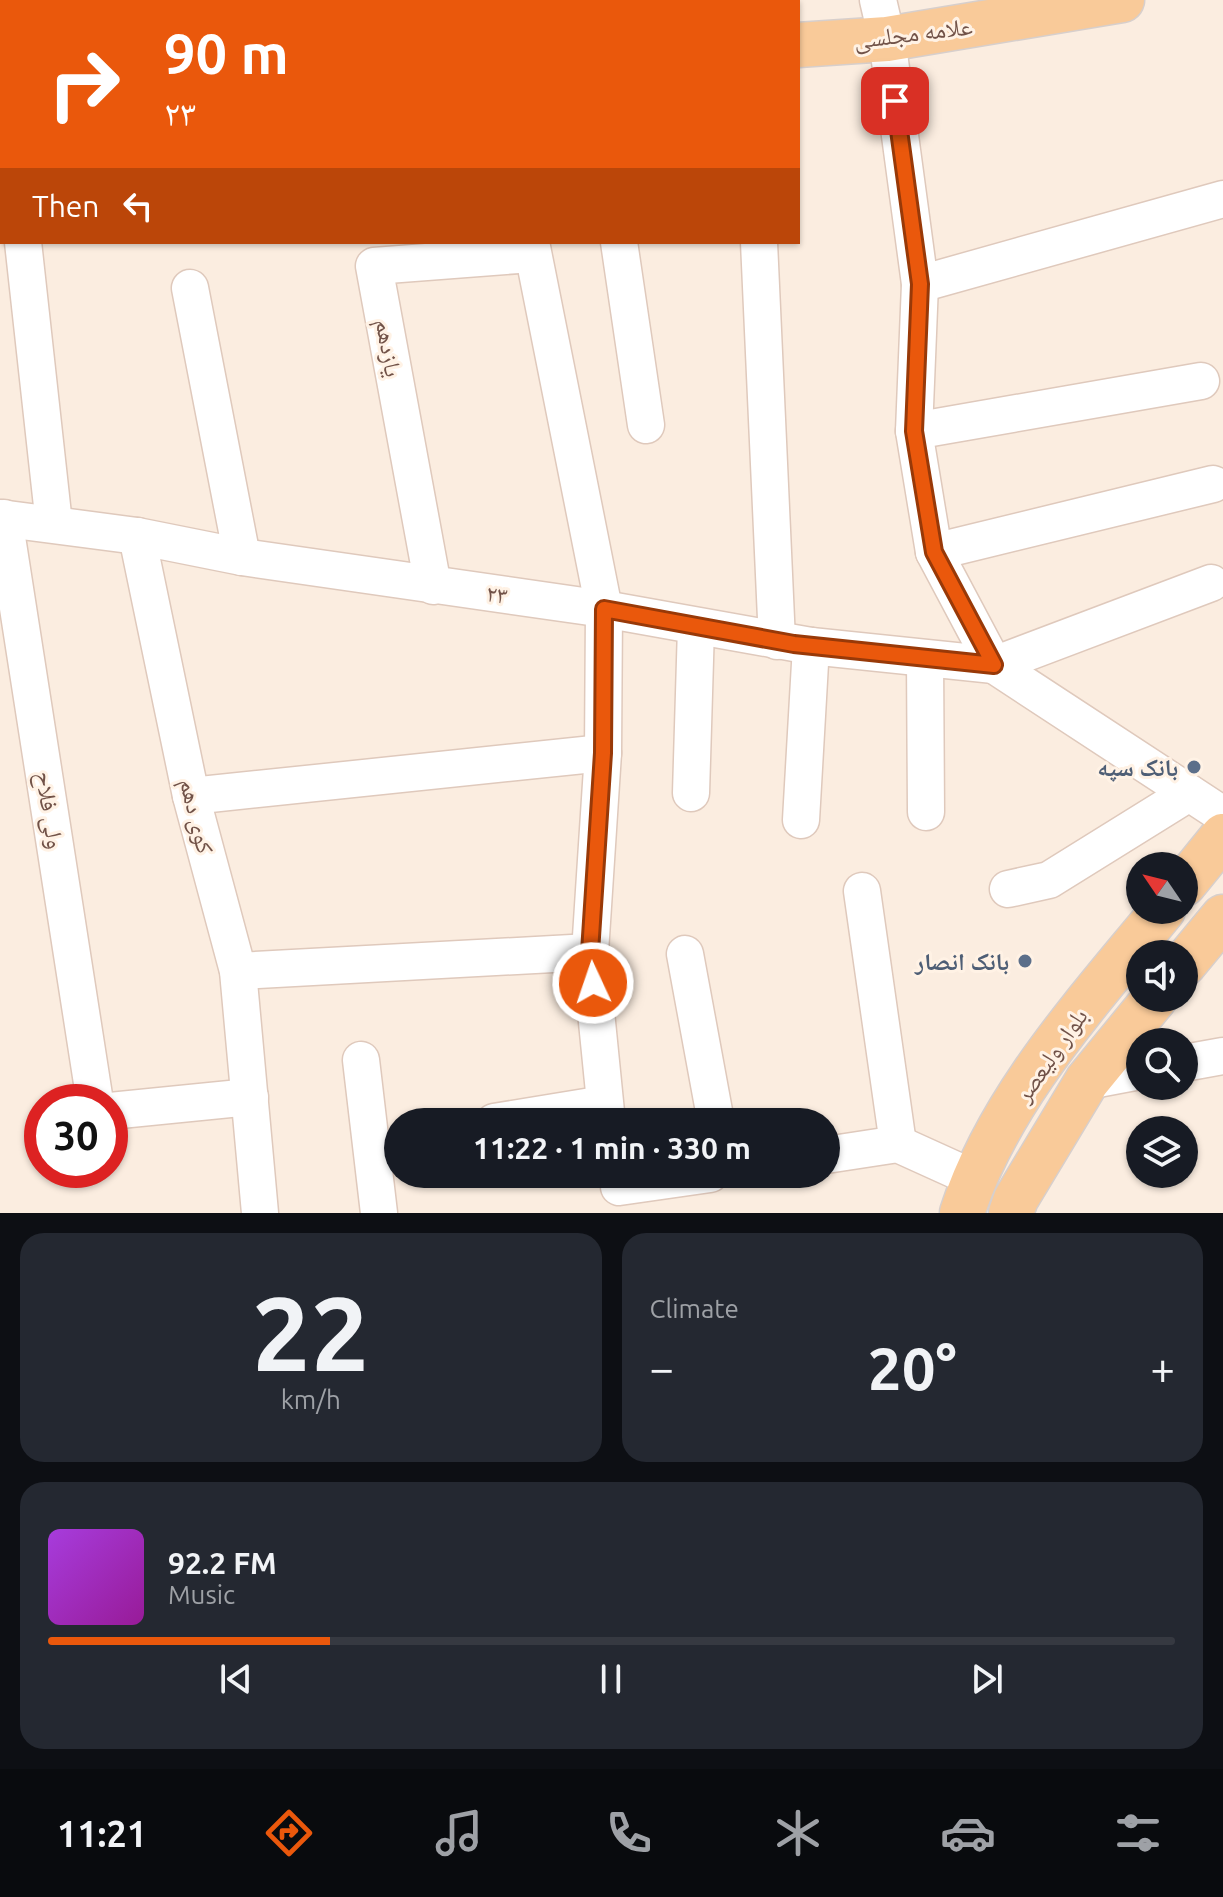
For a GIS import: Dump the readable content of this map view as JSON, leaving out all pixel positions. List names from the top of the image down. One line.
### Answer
{"streets":{"main road":["علامه مجلسی","بلوار ولیعصر"],"street":["یازدهم","۲۳","ولی فلاح","کوی دهم"]},"crossings":[["یازدهم","۲۳"],["۲۳","ولی فلاح"],["۲۳","کوی دهم"]],"places":["بانک سپه","بانک انصار"],"north":"top left","page":{"turn":["90 m","۲۳"],"then":"Then","limit":"30","trip":"11:22 · 1 min · 330 m","tile":[["22","km/h"],"Climate"],"heat":["−","20°","+"],"song":["92.2 FM","Music"],"tabs":"11:21"}}
